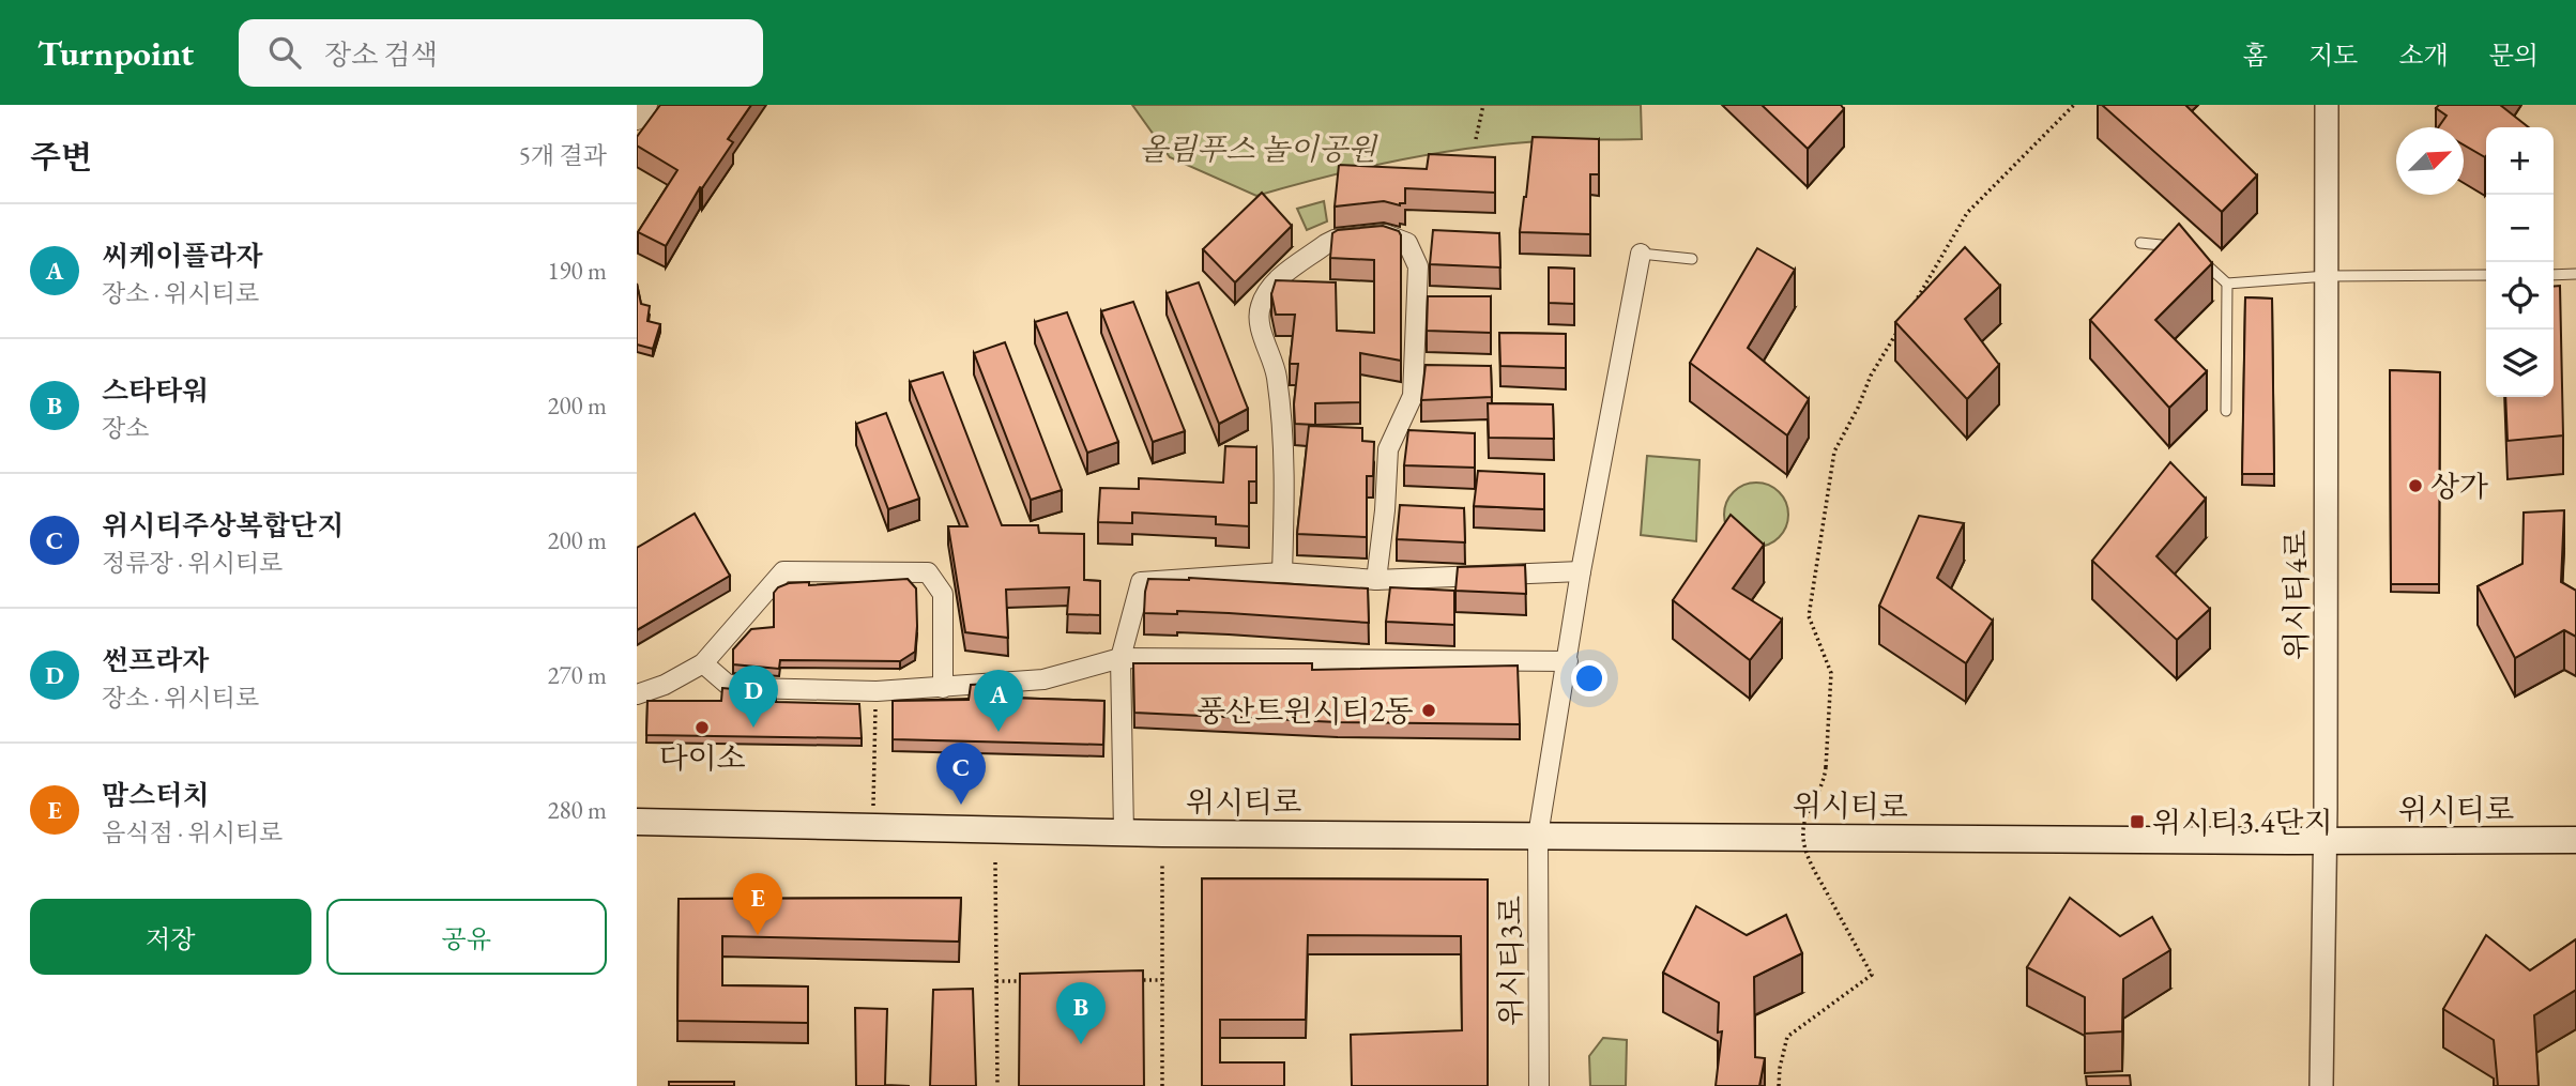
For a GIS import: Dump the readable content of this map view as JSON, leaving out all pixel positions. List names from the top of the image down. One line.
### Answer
{"streets":{"main road":["위시티로"],"street":["위시티4로","위시티3로"]},"crossings":[["위시티4로","위시티로"],["위시티로","위시티3로"]],"parks":["올림푸스 놀이공원"],"places":{"other":["상가","풍산트윈시티2동","다이소"],"transit":["위시티3.4단지"]},"north":"top right","page":{"header":"Turnpoint","search":"장소 검색","nav":["홈","지도","소개","문의"],"heading":["주변","5개 결과"],"map_buttons":["+","−"],"list":[{"mark":"A","name":"씨케이플라자","note":"장소 · 위시티로","value":"190 m"},{"mark":"B","name":"스타타워","note":"장소","value":"200 m"},{"mark":"C","name":"위시티주상복합단지","note":"정류장 · 위시티로","value":"200 m"},{"mark":"D","name":"썬프라자","note":"장소 · 위시티로","value":"270 m"},{"mark":"E","name":"맘스터치","note":"음식점 · 위시티로","value":"280 m"}],"pins":["D","A","C","E","B"],"buttons":["저장","공유"]}}
